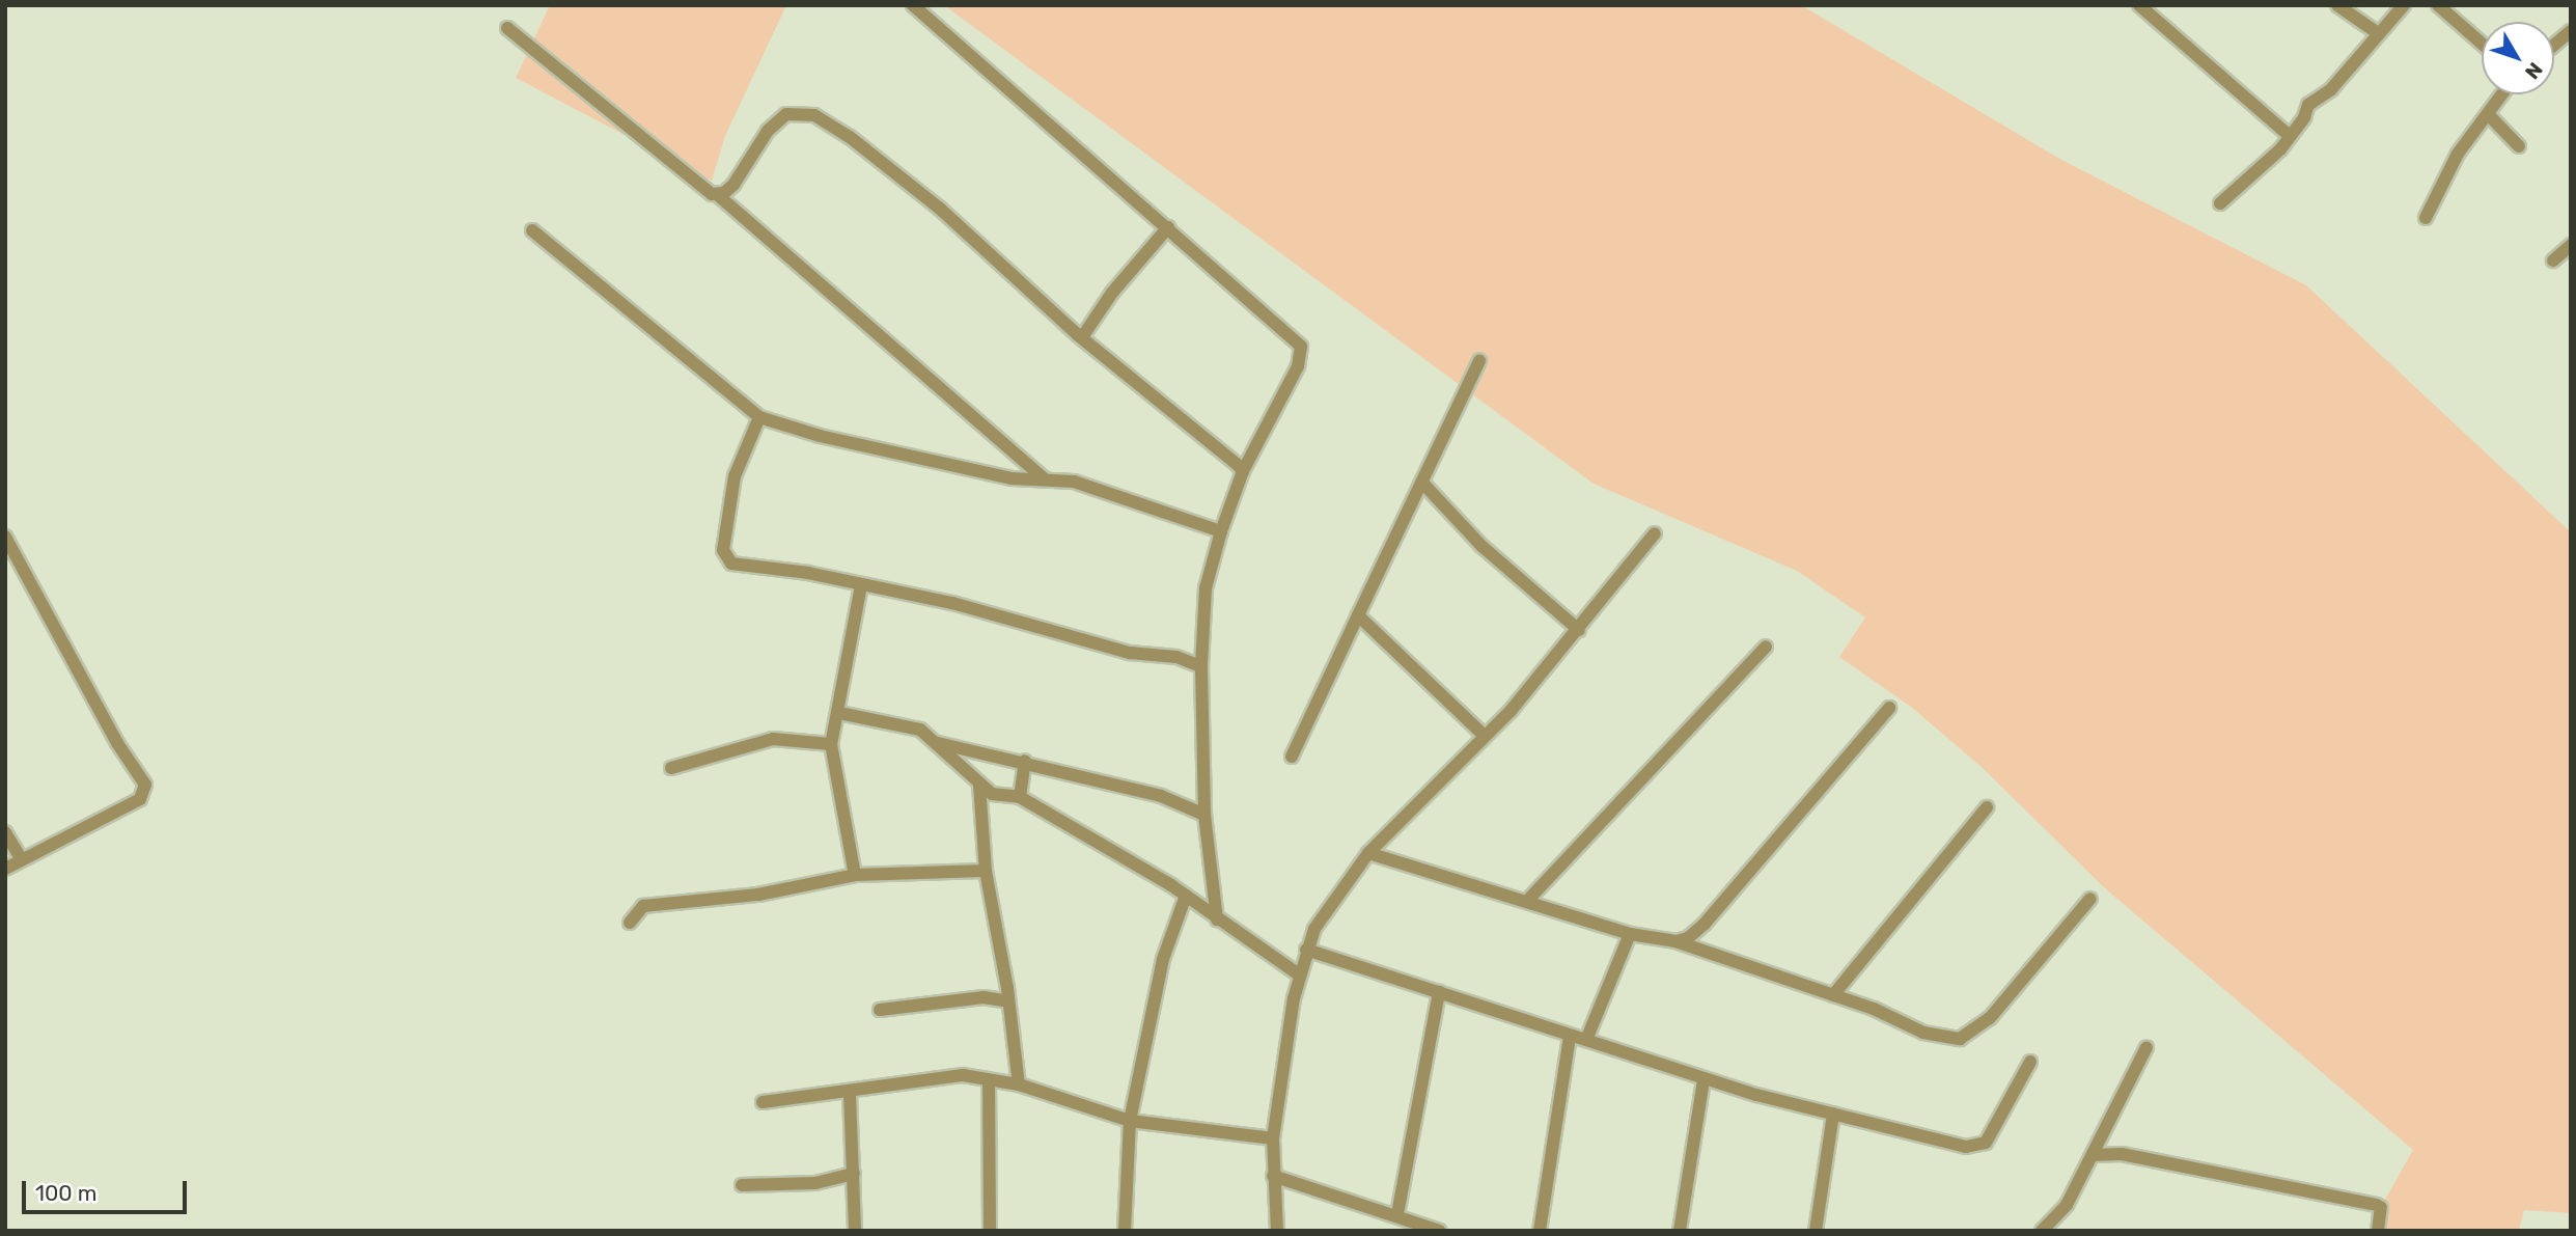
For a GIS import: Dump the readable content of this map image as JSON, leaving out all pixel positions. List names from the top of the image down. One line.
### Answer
{"scale_bar":"100 m","north":"bottom right"}
